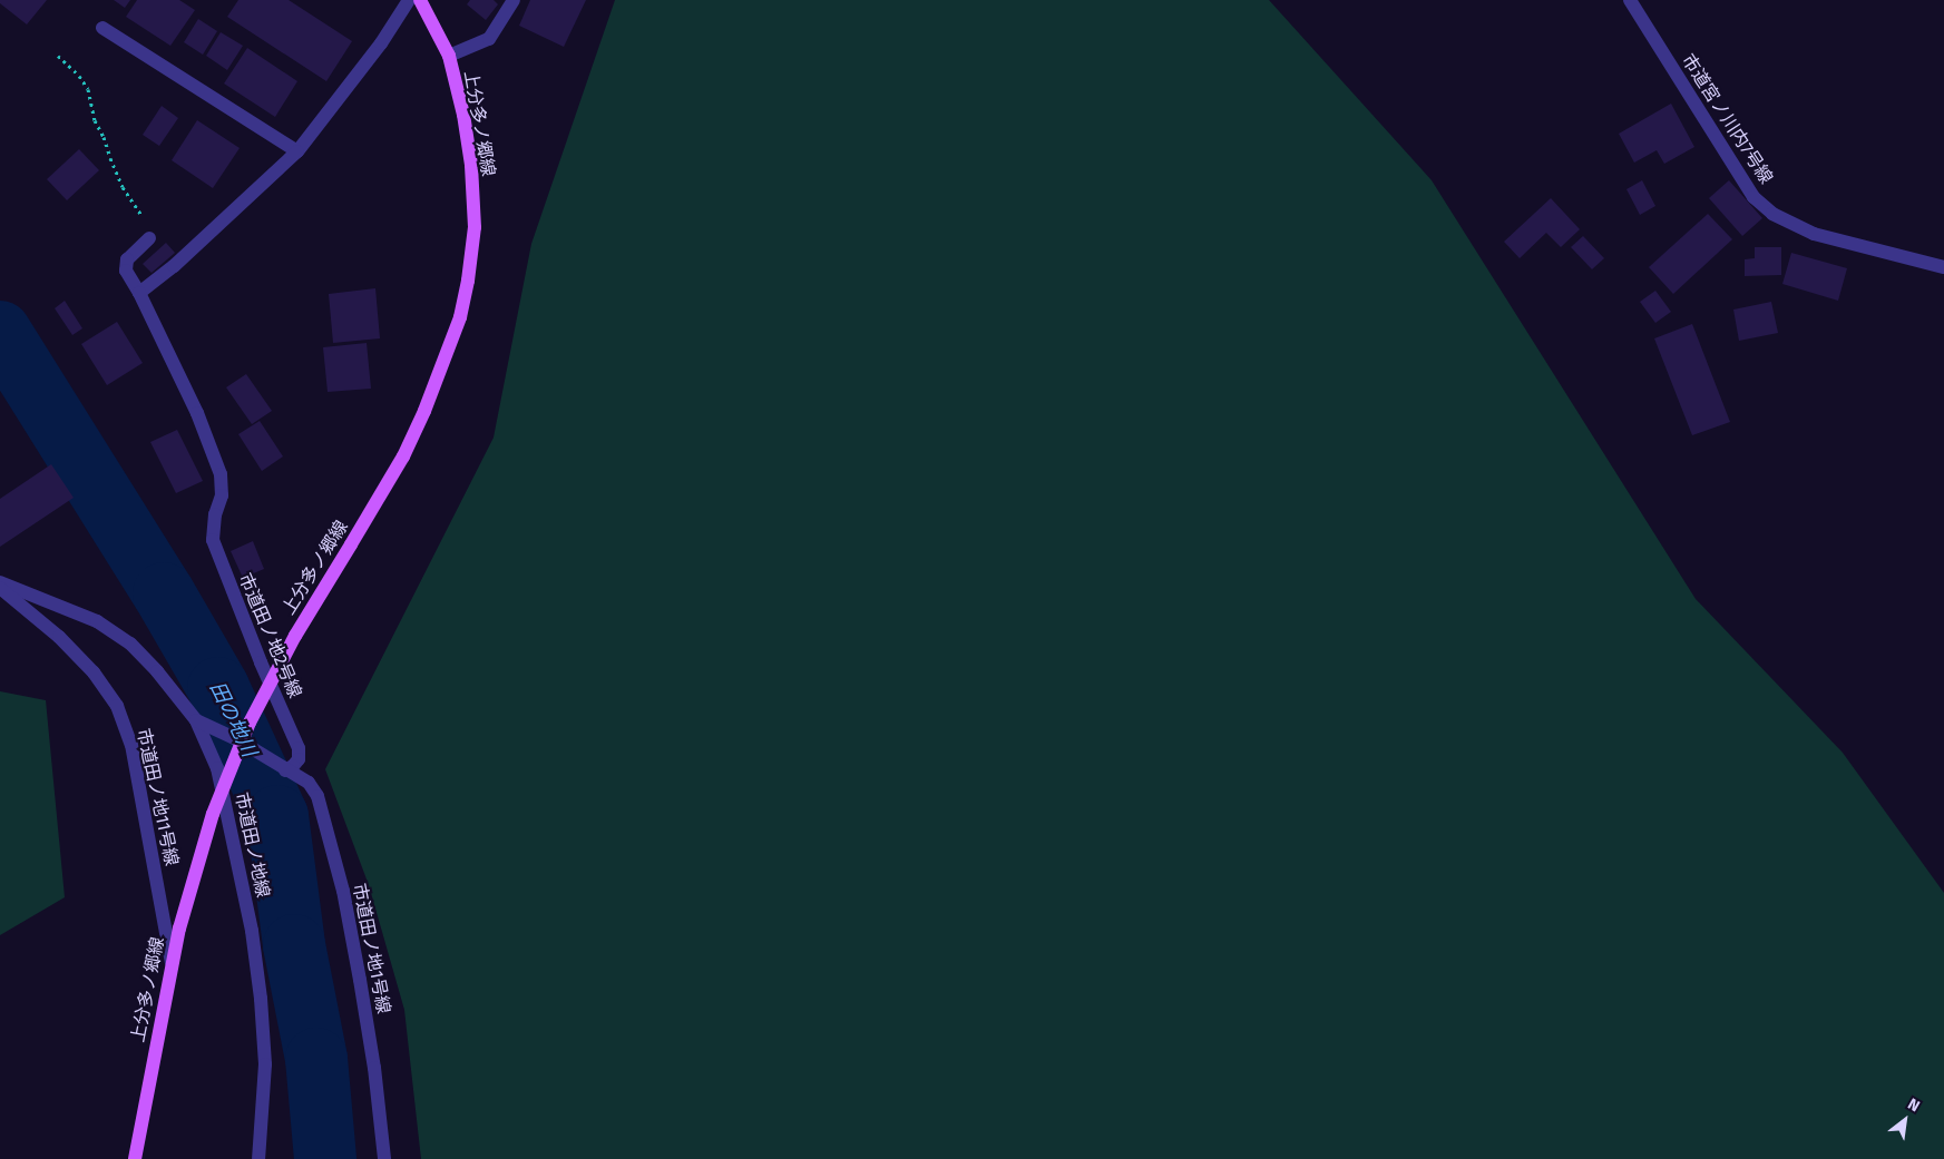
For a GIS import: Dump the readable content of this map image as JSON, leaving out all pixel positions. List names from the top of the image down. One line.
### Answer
{"streets":{"main road":["上分多ノ郷線"],"street":["市道宮ノ川内7号線","市道田ノ地2号線","市道田ノ地11号線","市道田ノ地線","市道田ノ地1号線"]},"crossings":[["上分多ノ郷線","市道田ノ地11号線"],["市道田ノ地2号線","市道田ノ地1号線"],["市道田ノ地線","市道田ノ地1号線"]],"water":["田の地川"],"north":"top right"}
